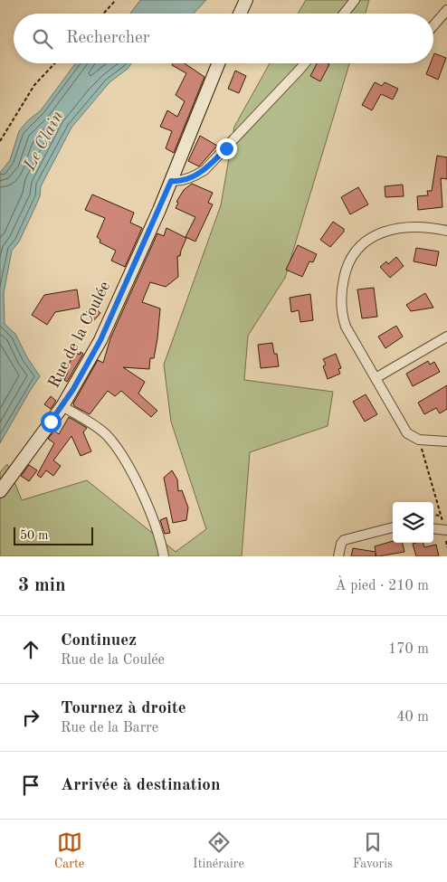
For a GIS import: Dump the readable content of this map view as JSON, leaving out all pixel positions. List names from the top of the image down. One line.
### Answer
{"streets":{"main road":["Rue de la Coulée"]},"water":["Le Clain"],"scale_bar":"50 m","page":{"search":"Rechercher","scale":"50 m","heading":["3 min","À pied · 210 m"],"list":[["Continuez","Rue de la Coulée","170 m"],["Tournez à droite","Rue de la Barre","40 m"],"Arrivée à destination"],"nav":["Carte","Itinéraire","Favoris"]}}
